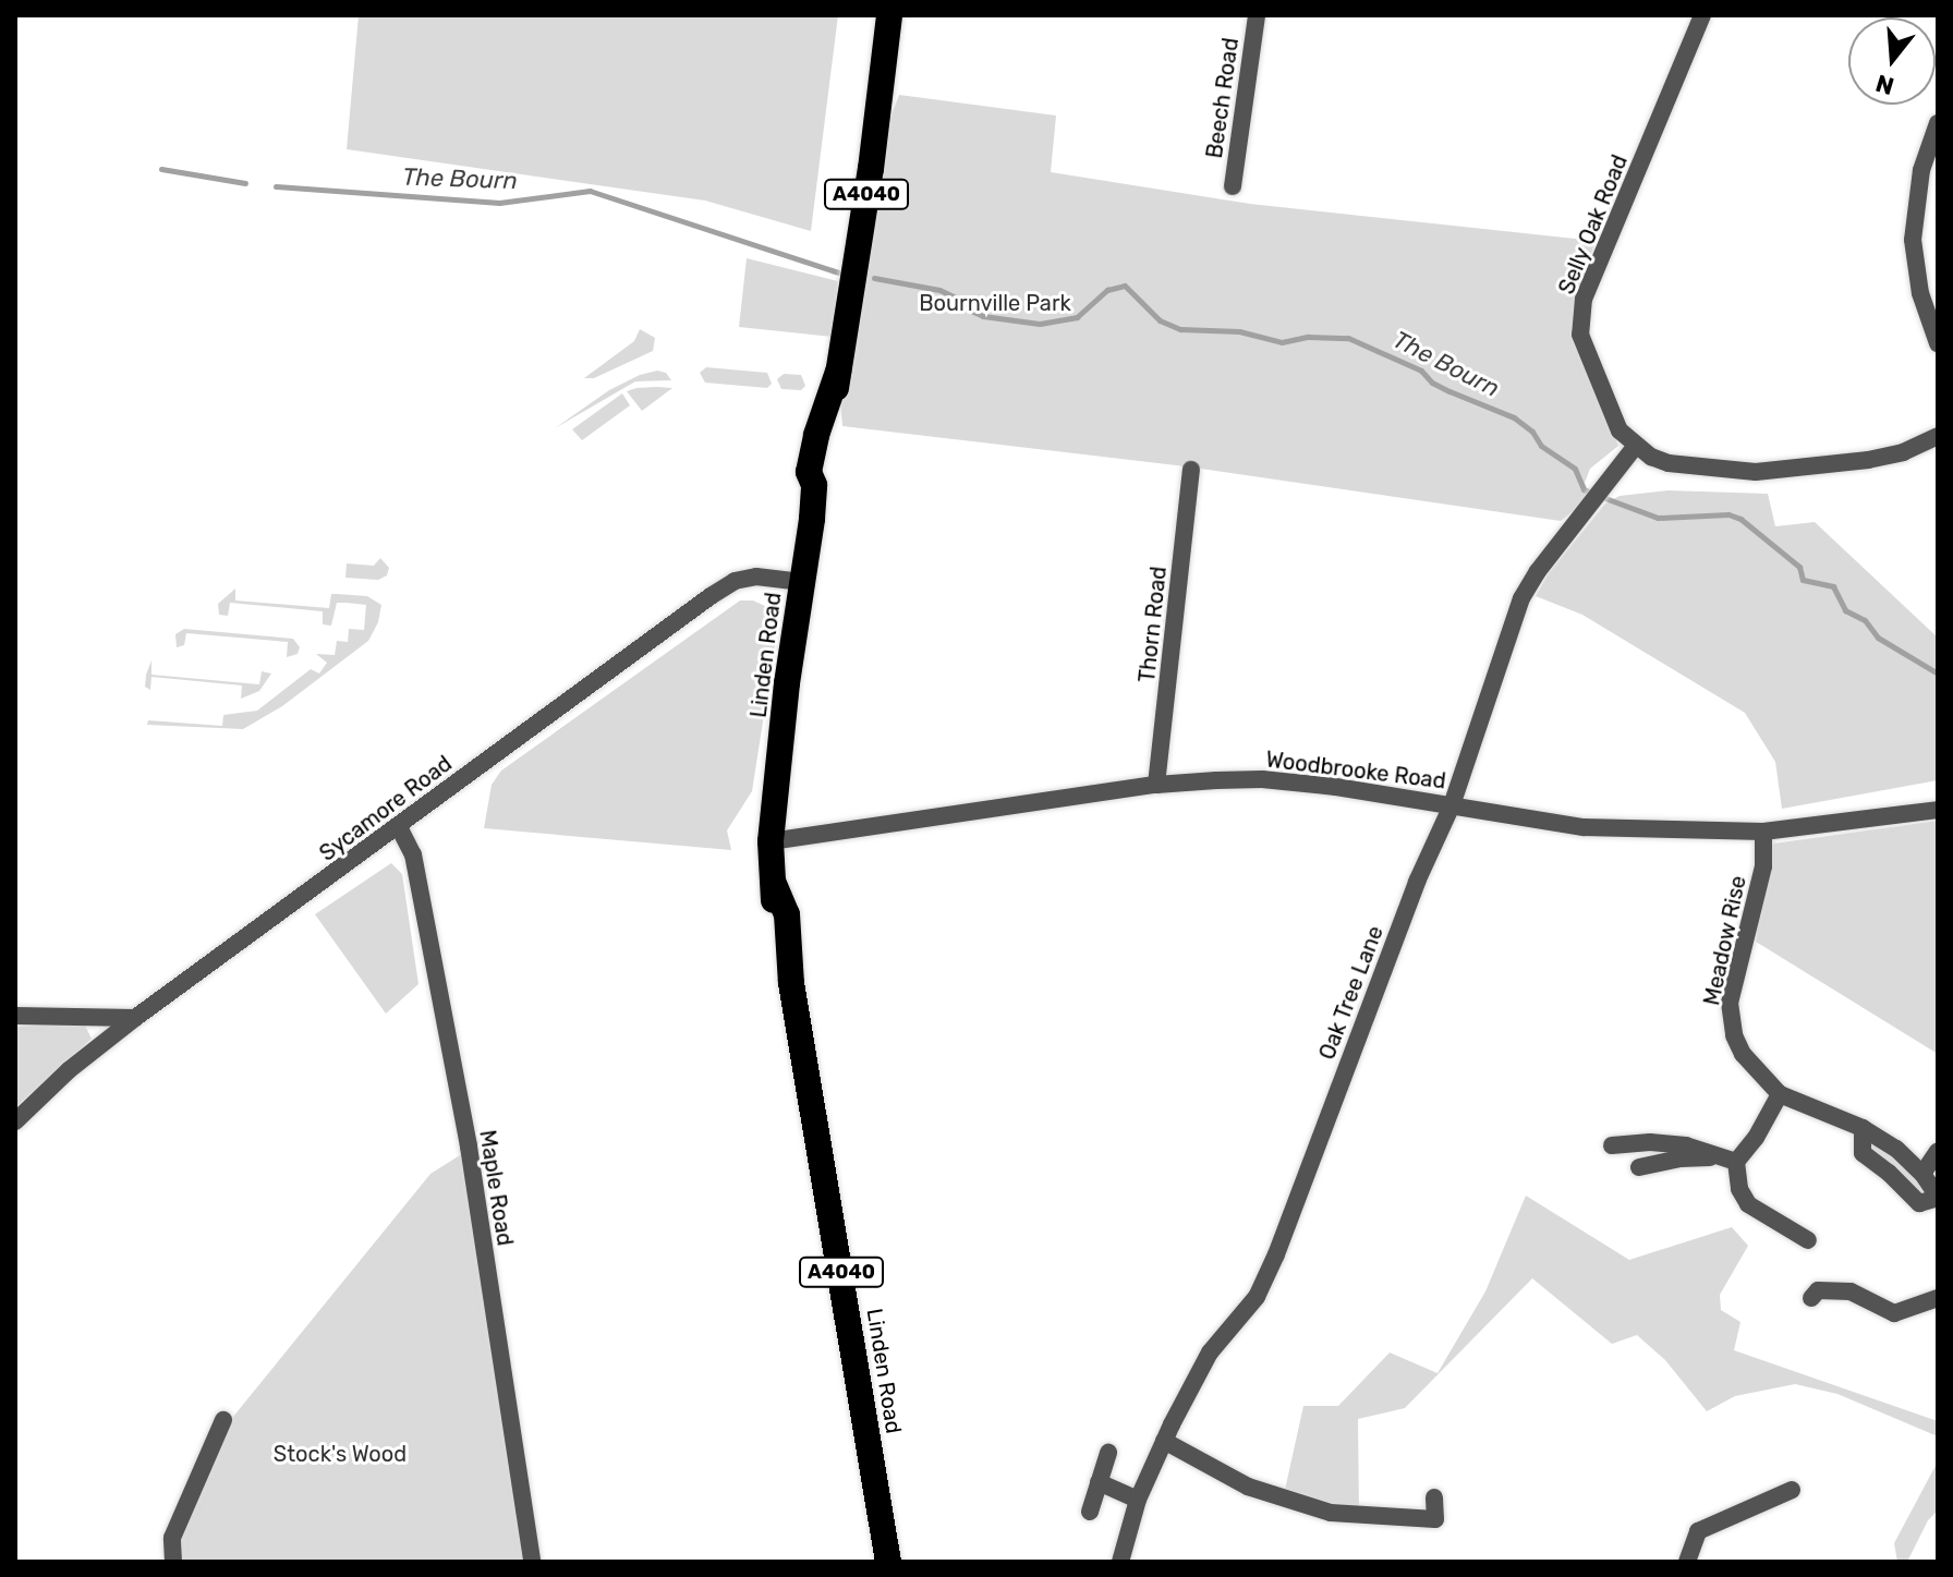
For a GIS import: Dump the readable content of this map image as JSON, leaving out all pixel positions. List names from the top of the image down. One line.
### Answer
{"streets":{"highway":["A4040","Linden Road"],"street":["Beech Road","Selly Oak Road","Thorn Road","Woodbrooke Road","Sycamore Road","Meadow Rise","Oak Tree Lane","Maple Road"]},"crossings":[["Selly Oak Road","Oak Tree Lane"],["Thorn Road","Woodbrooke Road"],["Linden Road","Woodbrooke Road"],["Linden Road","Sycamore Road"],["Woodbrooke Road","Meadow Rise"],["Woodbrooke Road","Oak Tree Lane"],["Sycamore Road","Maple Road"]],"water":["The Bourn"],"parks":["Bournville Park","Stock's Wood"],"north":"bottom"}
